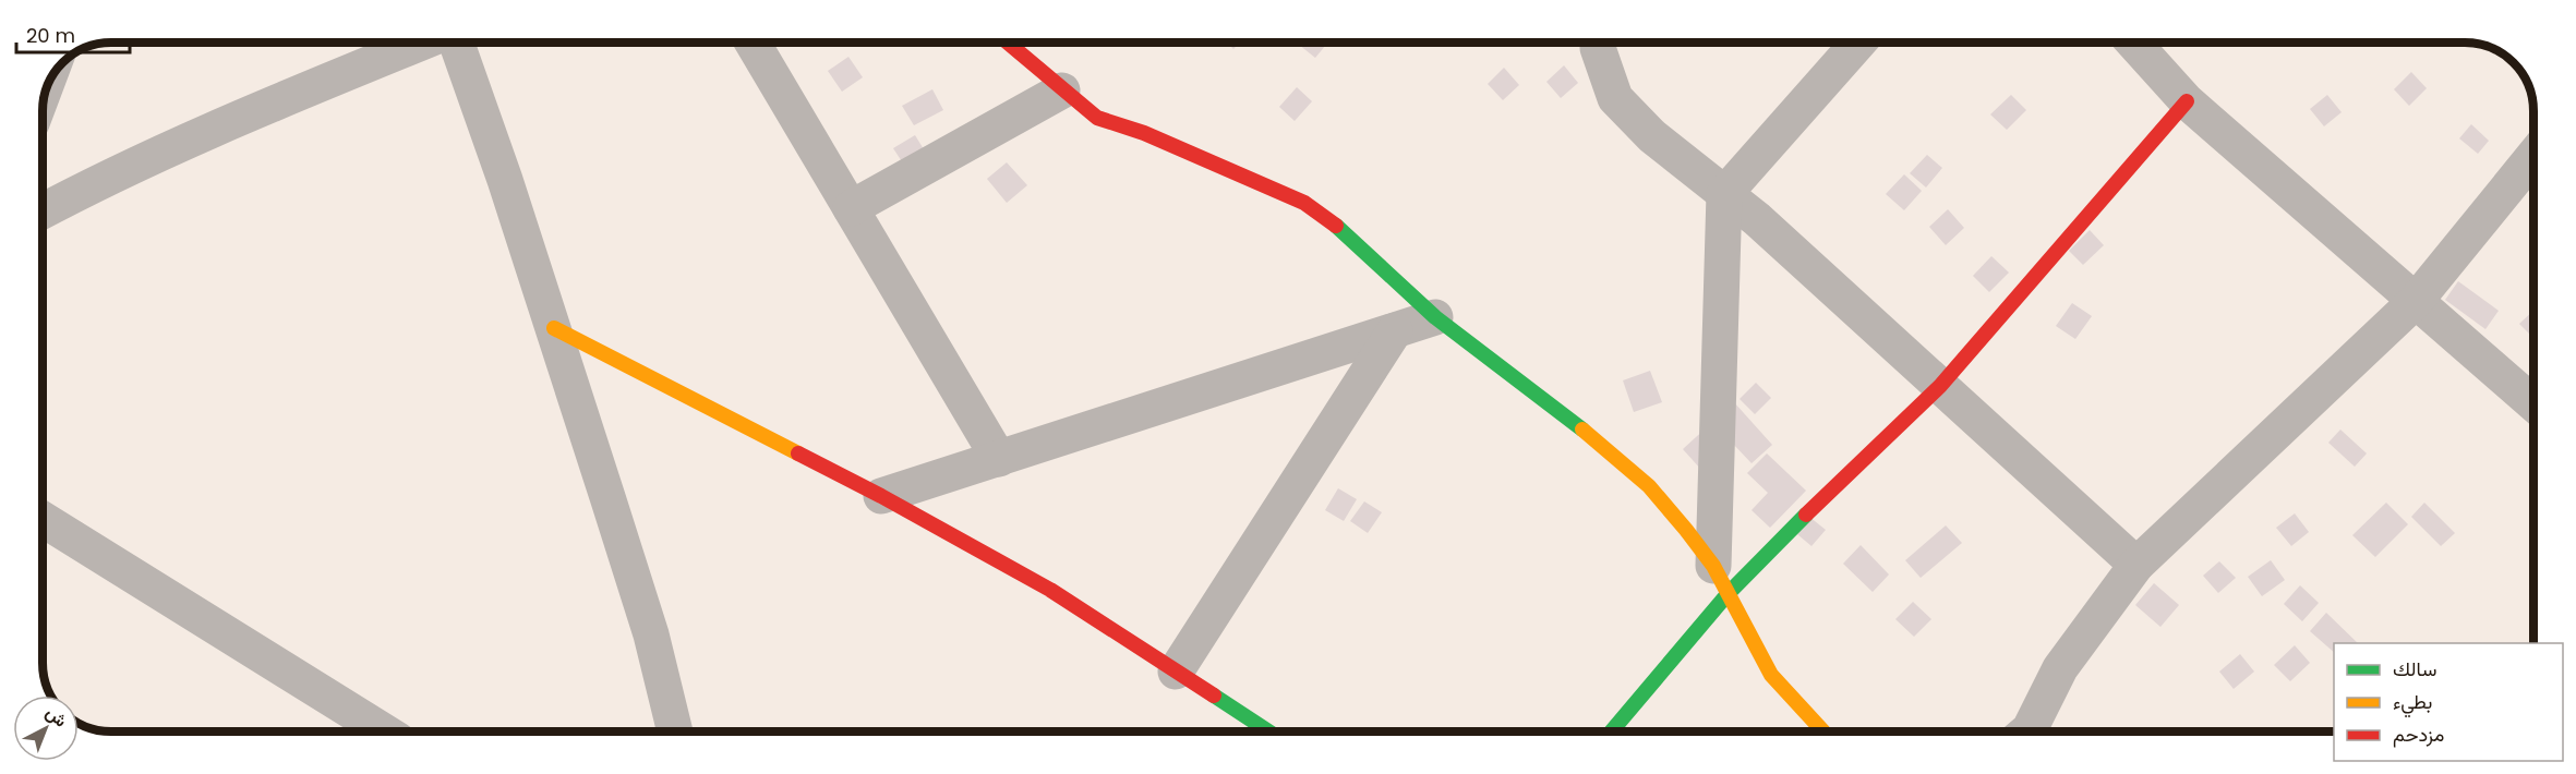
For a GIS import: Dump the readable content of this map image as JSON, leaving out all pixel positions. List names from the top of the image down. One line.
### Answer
{"legend":["سالك","بطيء","مزدحم"],"scale_bar":"20 m","north":"top right"}
